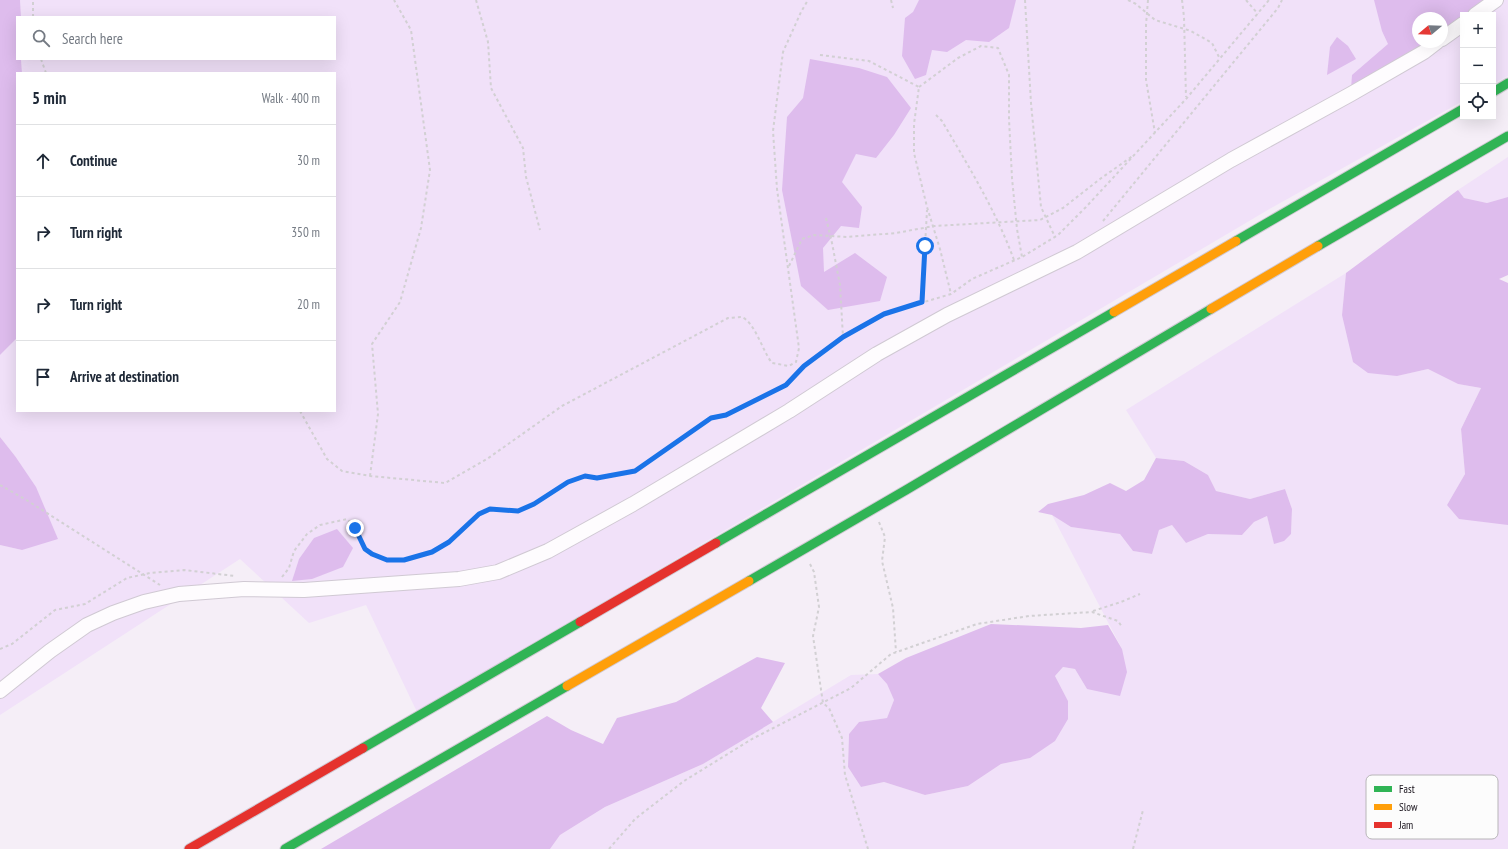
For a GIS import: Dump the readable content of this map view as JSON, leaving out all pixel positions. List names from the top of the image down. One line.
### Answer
{"legend":["Fast","Slow","Jam"],"north":"left","page":{"map_buttons":["+","−"],"search":"Search here","heading":["5 min","Walk · 400 m"],"list":[["Continue","30 m"],["Turn right","350 m"],["Turn right","20 m"],"Arrive at destination"]}}
